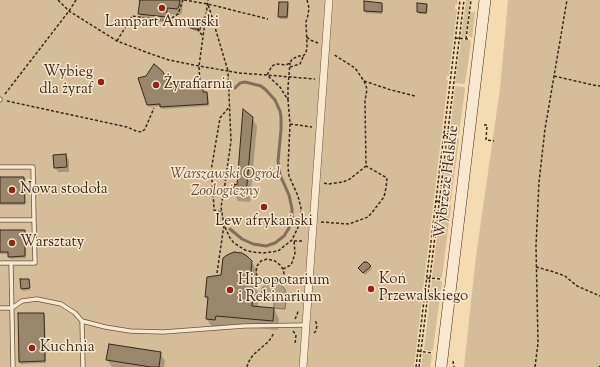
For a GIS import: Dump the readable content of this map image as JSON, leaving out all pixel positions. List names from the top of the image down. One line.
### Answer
{"streets":{"main road":["Wybrzeże Helskie"]},"parks":["Warszawski Ogród Zoologiczny"],"places":["Lampart Amurski","Wybieg dla żyraf","Żyrafiarnia","Nowa stodoła","Lew afrykański","Warsztaty","Koń Przewalskiego","Hipopotarium i Rekinarium","Kuchnia"]}
